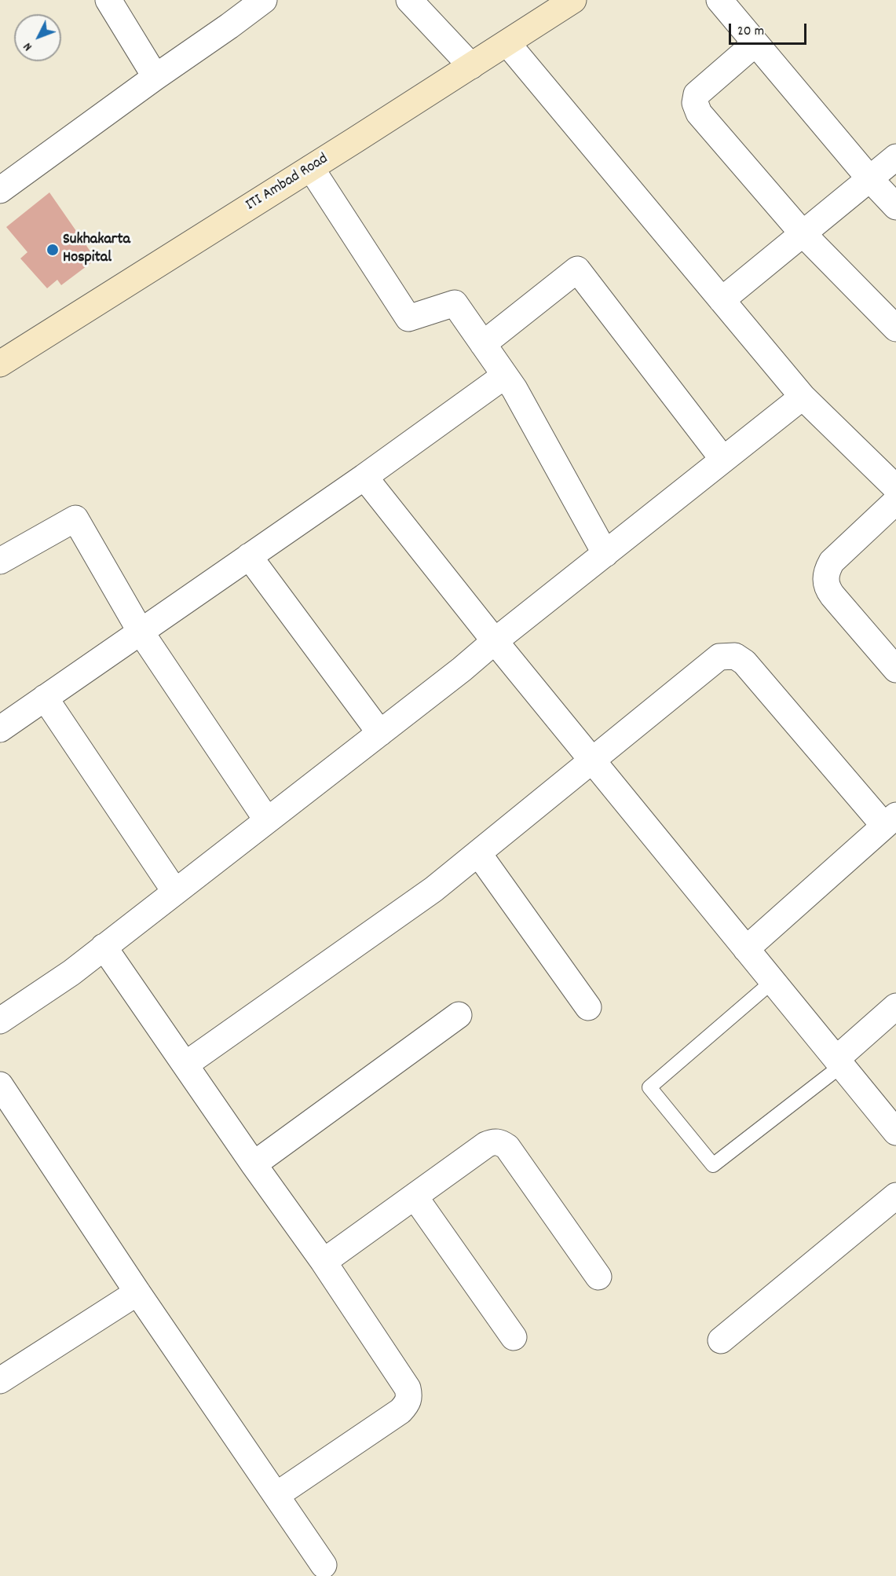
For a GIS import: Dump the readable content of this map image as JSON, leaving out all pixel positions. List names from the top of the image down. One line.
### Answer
{"streets":{"street":["ITI Ambad Road"]},"places":["Sukhakarta Hospital"],"scale_bar":"20 m","north":"bottom left"}
